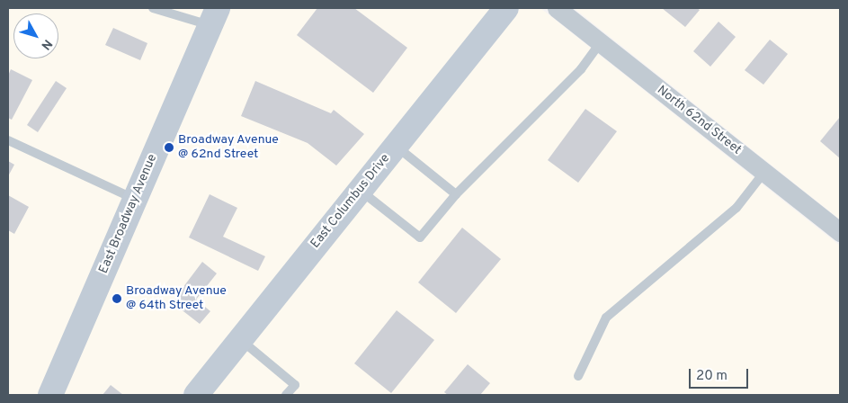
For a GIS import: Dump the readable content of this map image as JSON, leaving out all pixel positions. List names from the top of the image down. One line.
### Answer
{"streets":{"main road":["East Columbus Drive","East Broadway Avenue"],"street":["North 62nd Street"]},"places":["Broadway Avenue @ 62nd Street","Broadway Avenue @ 64th Street"],"scale_bar":"20 m","north":"bottom right"}
